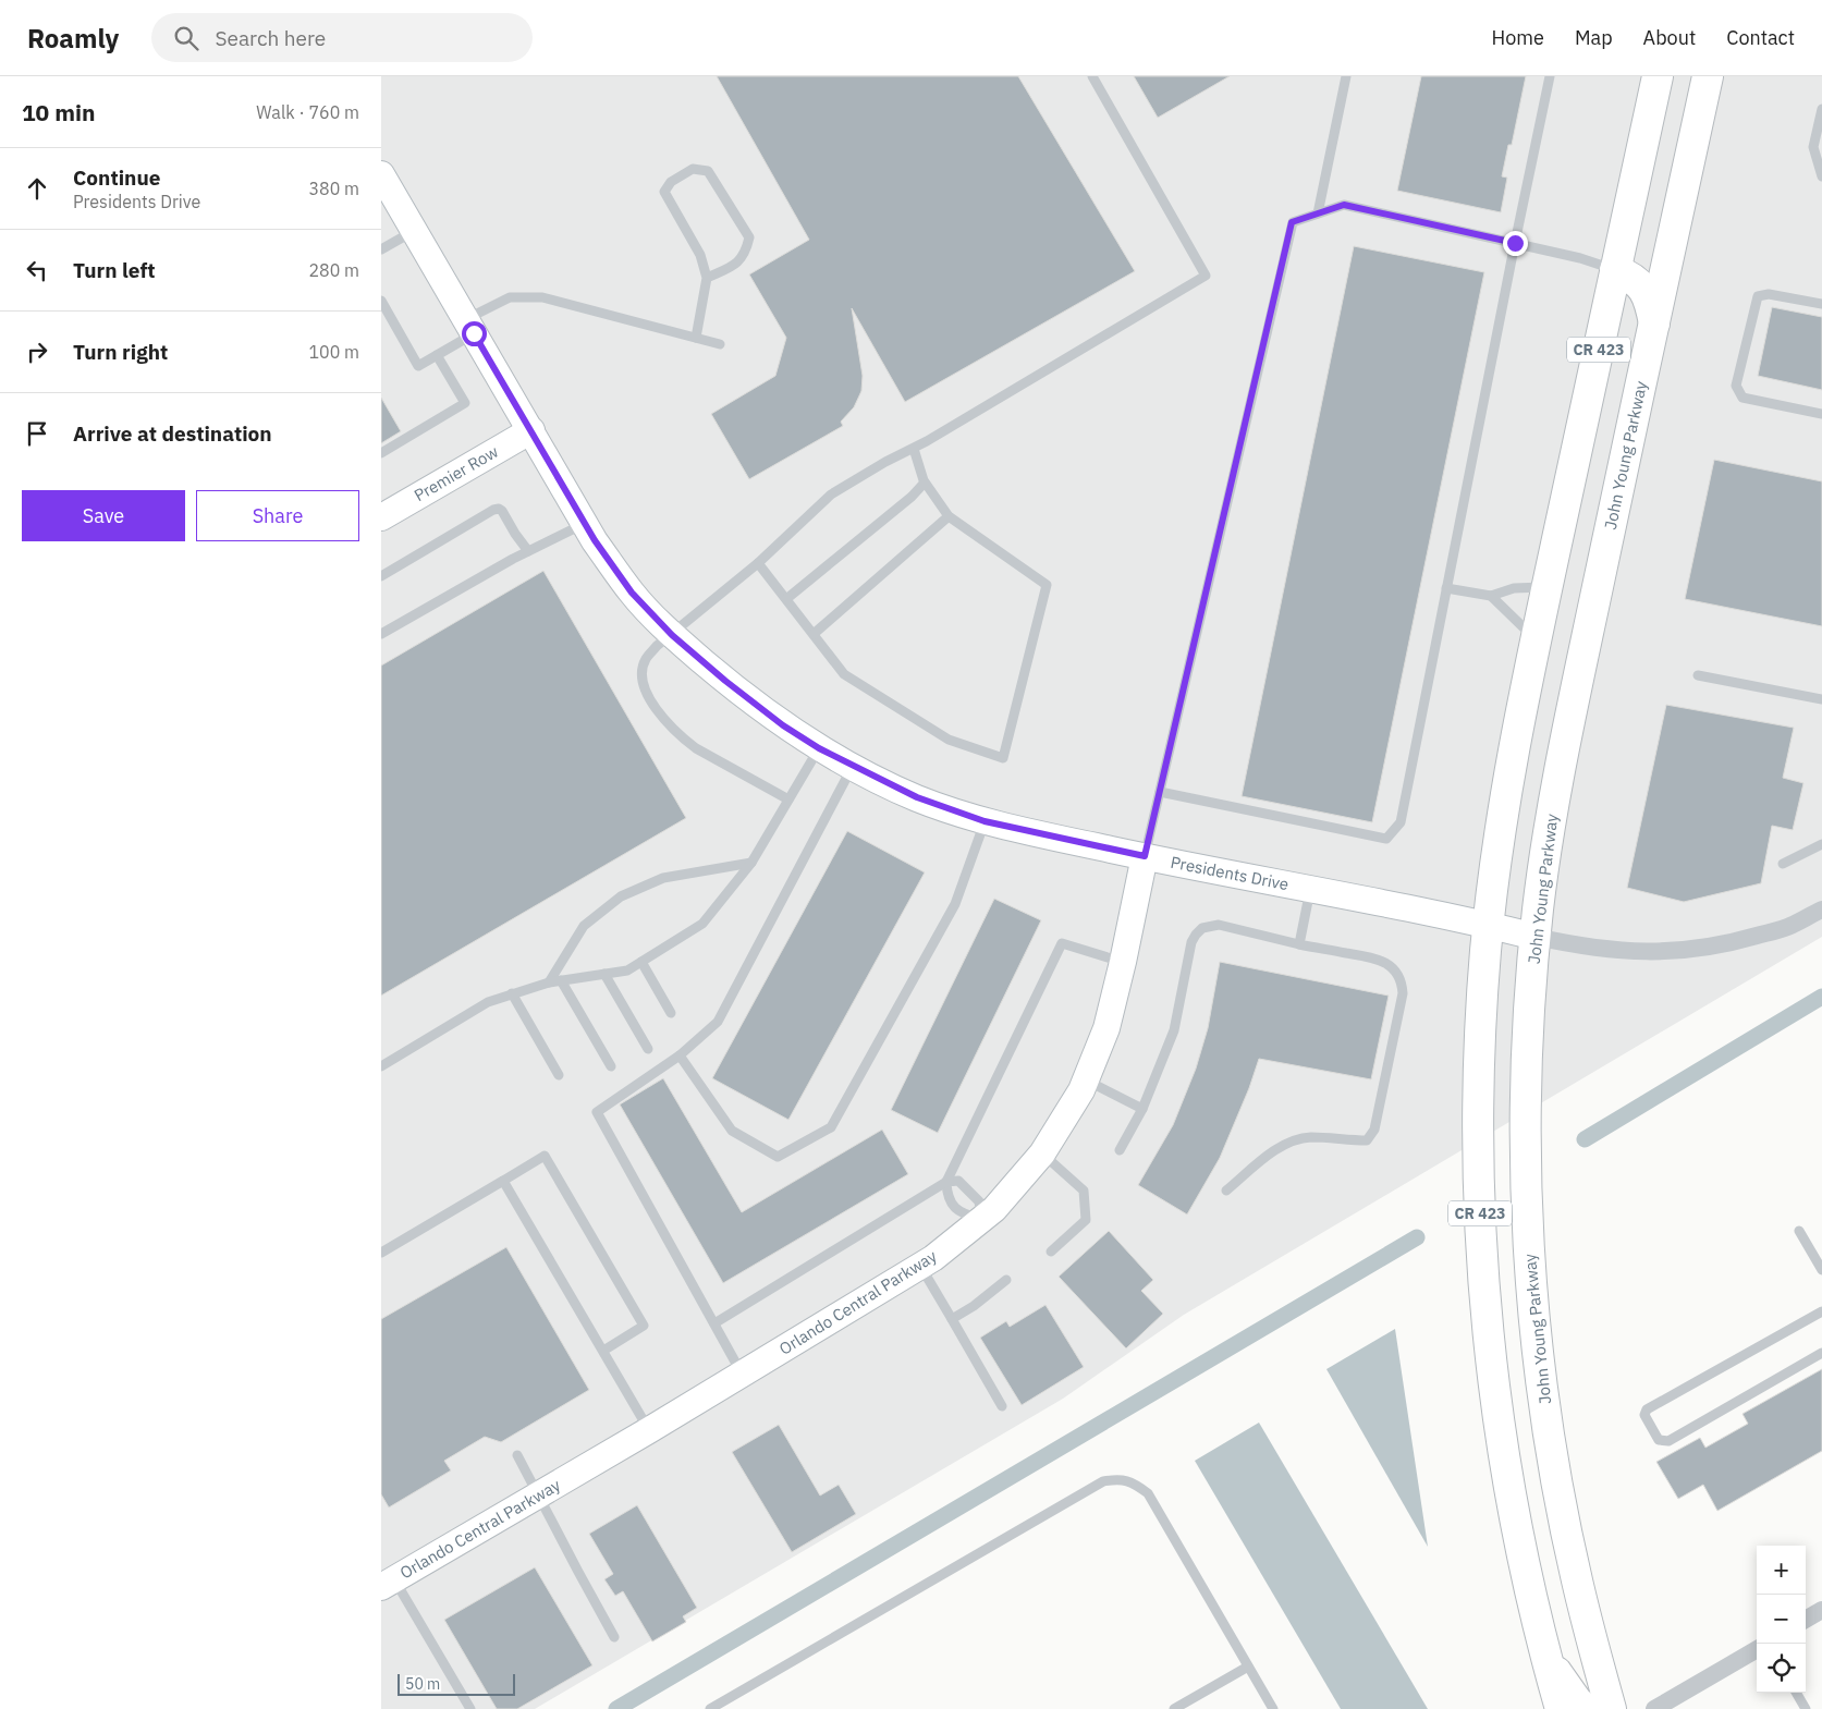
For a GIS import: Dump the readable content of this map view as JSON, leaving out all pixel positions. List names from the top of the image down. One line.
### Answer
{"streets":{"highway":["CR 423","John Young Parkway"],"street":["Premier Row","Presidents Drive","Orlando Central Parkway"]},"crossings":[["CR 423","Presidents Drive"],["John Young Parkway","Presidents Drive"],["Premier Row","Presidents Drive"],["Presidents Drive","Orlando Central Parkway"]],"scale_bar":"50 m","page":{"header":"Roamly","search":"Search here","nav":["Home","Map","About","Contact"],"heading":["10 min","Walk · 760 m"],"list":[["Continue","Presidents Drive","380 m"],["Turn left","280 m"],["Turn right","100 m"],"Arrive at destination"],"buttons":["Save","Share"],"map_buttons":["+","−"],"scale":"50 m"}}
